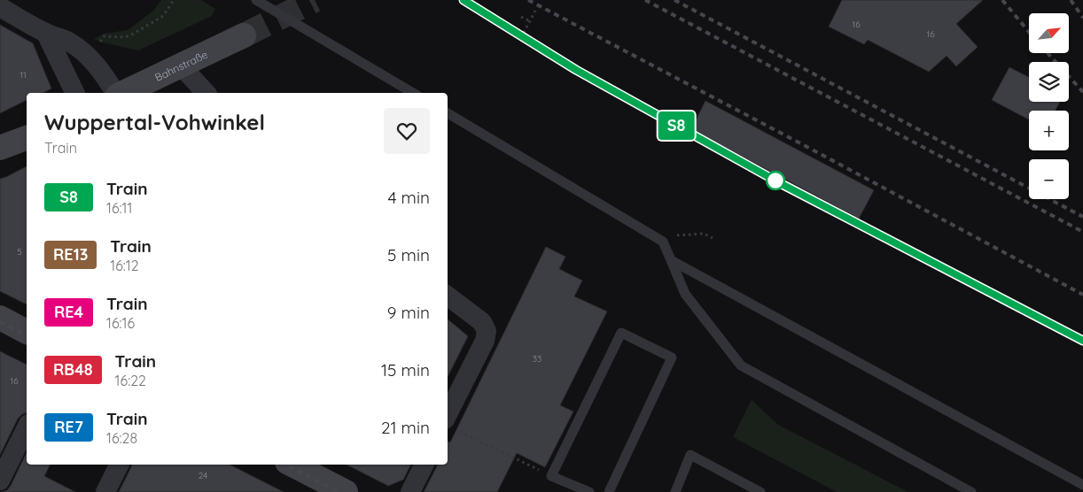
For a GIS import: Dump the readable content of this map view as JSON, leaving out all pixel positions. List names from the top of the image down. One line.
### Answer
{"streets":{"main road":["Bahnstraße"]},"house_numbers":["16","16","11","5","33","16","24"],"north":"top right","page":{"on_map":"S8","map_buttons":["+","−"],"heading":["Wuppertal-Vohwinkel","Train"],"list":[{"mark":"S8","name":"Train","note":"16:11","value":"4 min"},{"mark":"RE13","name":"Train","note":"16:12","value":"5 min"},{"mark":"RE4","name":"Train","note":"16:16","value":"9 min"},{"mark":"RB48","name":"Train","note":"16:22","value":"15 min"},{"mark":"RE7","name":"Train","note":"16:28","value":"21 min"}]}}
